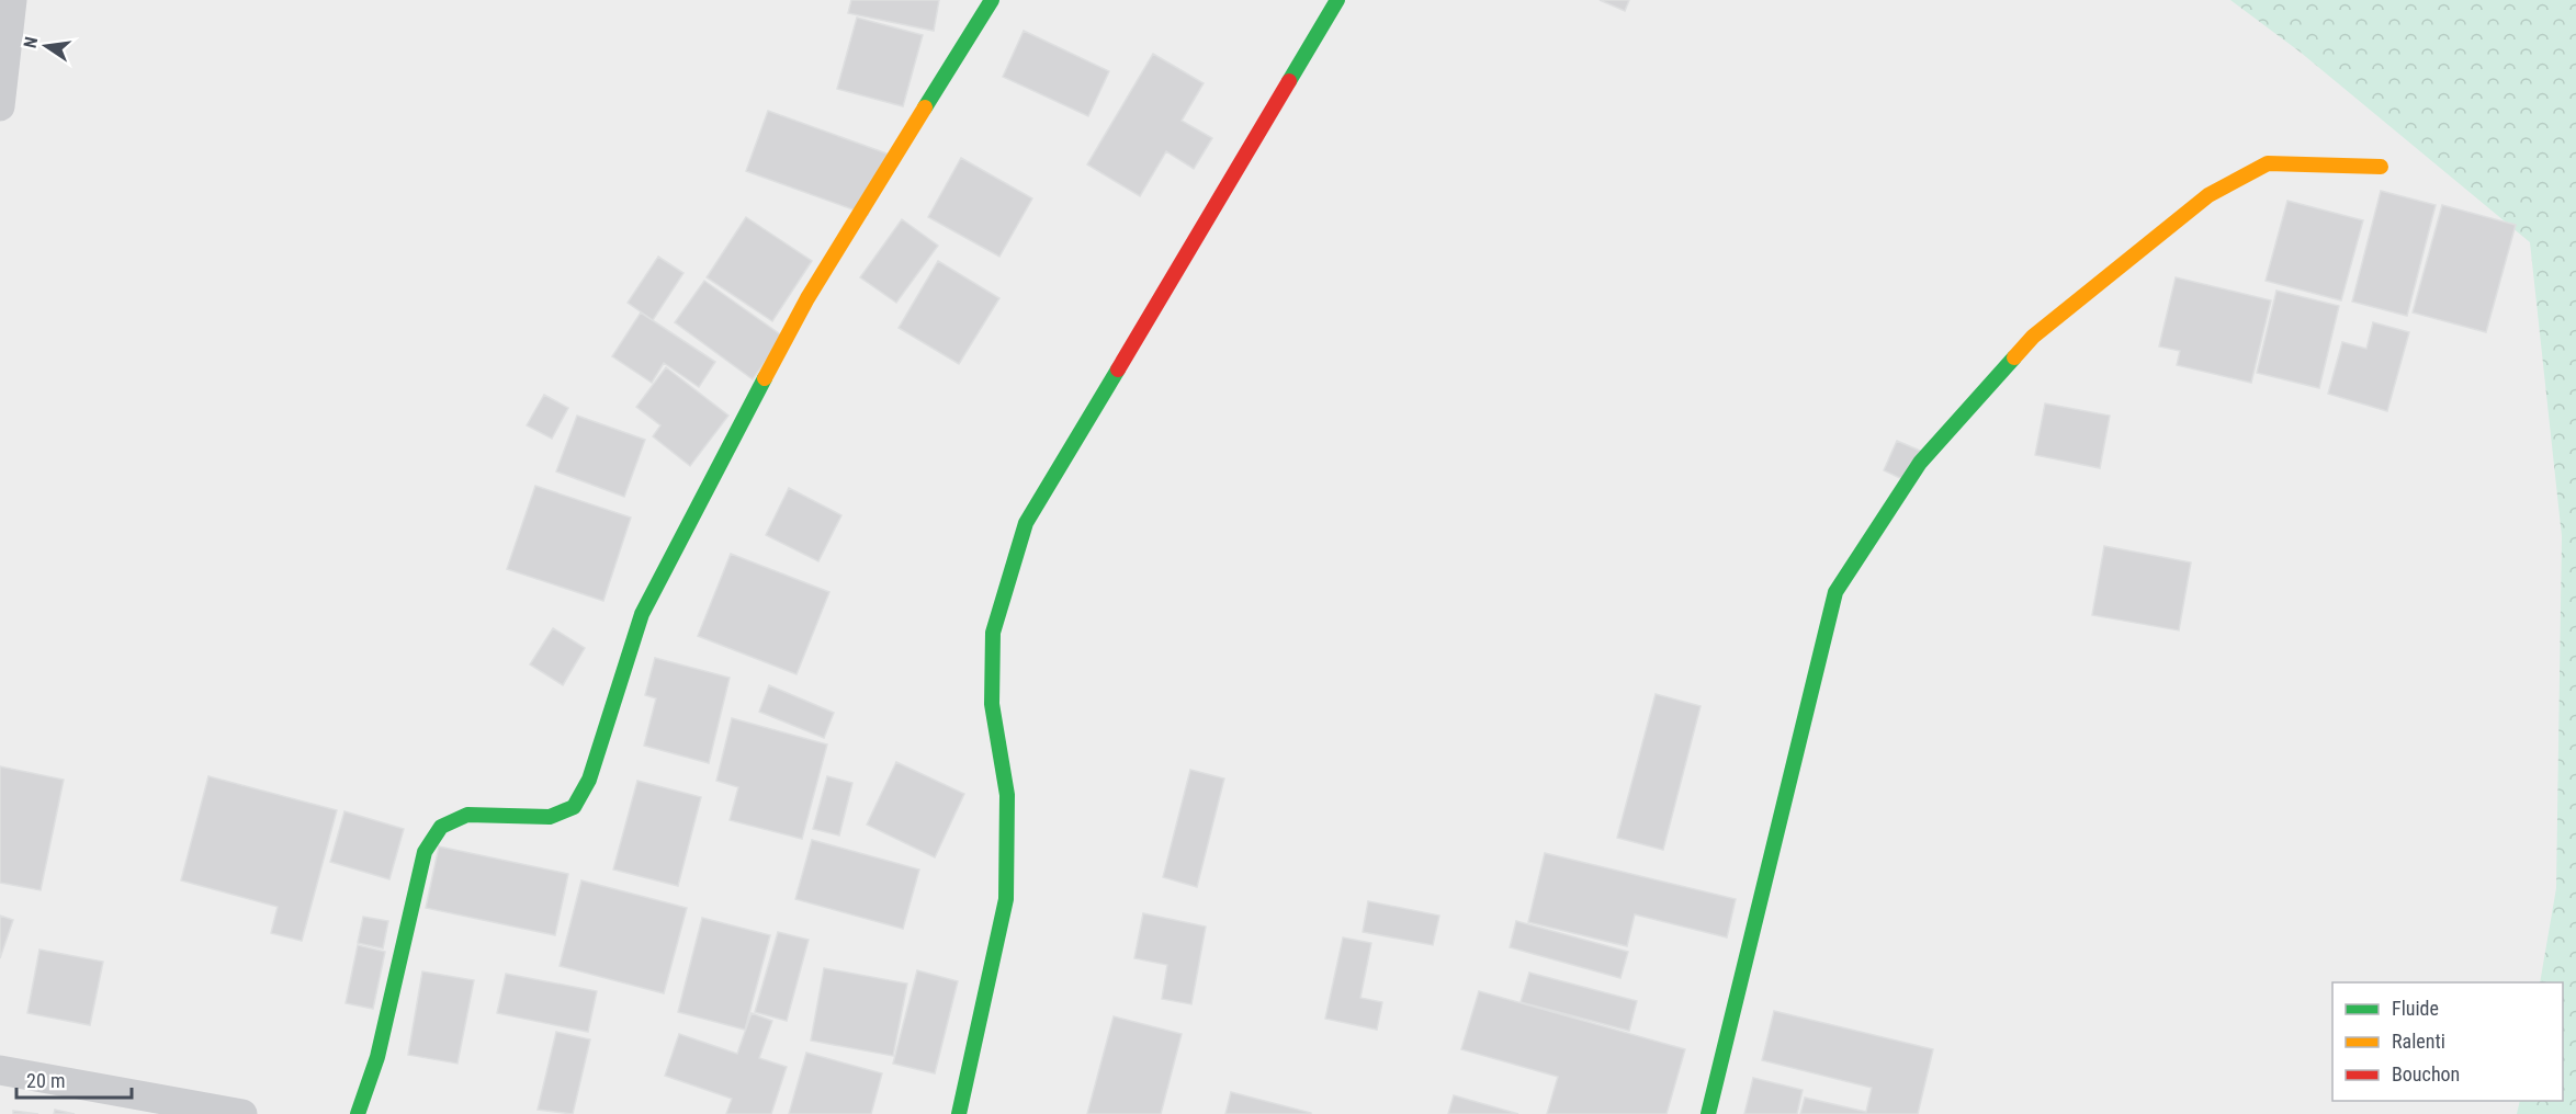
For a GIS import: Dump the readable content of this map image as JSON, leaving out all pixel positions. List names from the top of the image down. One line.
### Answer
{"legend":["Fluide","Ralenti","Bouchon"],"scale_bar":"20 m","north":"left"}
